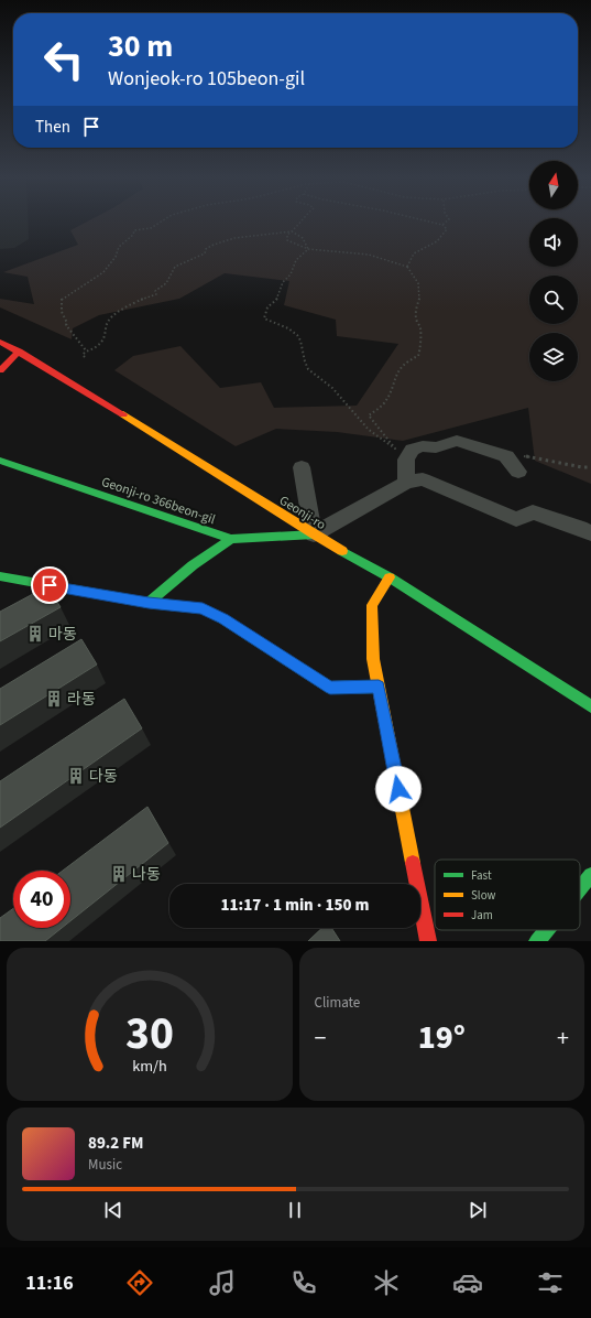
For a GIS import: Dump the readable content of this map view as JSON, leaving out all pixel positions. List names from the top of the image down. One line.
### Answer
{"streets":{"street":["Geonji-ro 366beon-gil","Geonji-ro"]},"crossings":[["Geonji-ro 366beon-gil","Geonji-ro"]],"places":{"building":["마동","라동","다동","나동"]},"legend":["Fast","Slow","Jam"],"north":"top","page":{"turn":["30 m","Wonjeok-ro 105beon-gil"],"then":"Then","limit":"40","trip":"11:17 · 1 min · 150 m","tile":"Climate","heat":["−","19°","+"],"song":["89.2 FM","Music"],"tabs":"11:16","gauge":["30","km/h"]}}
